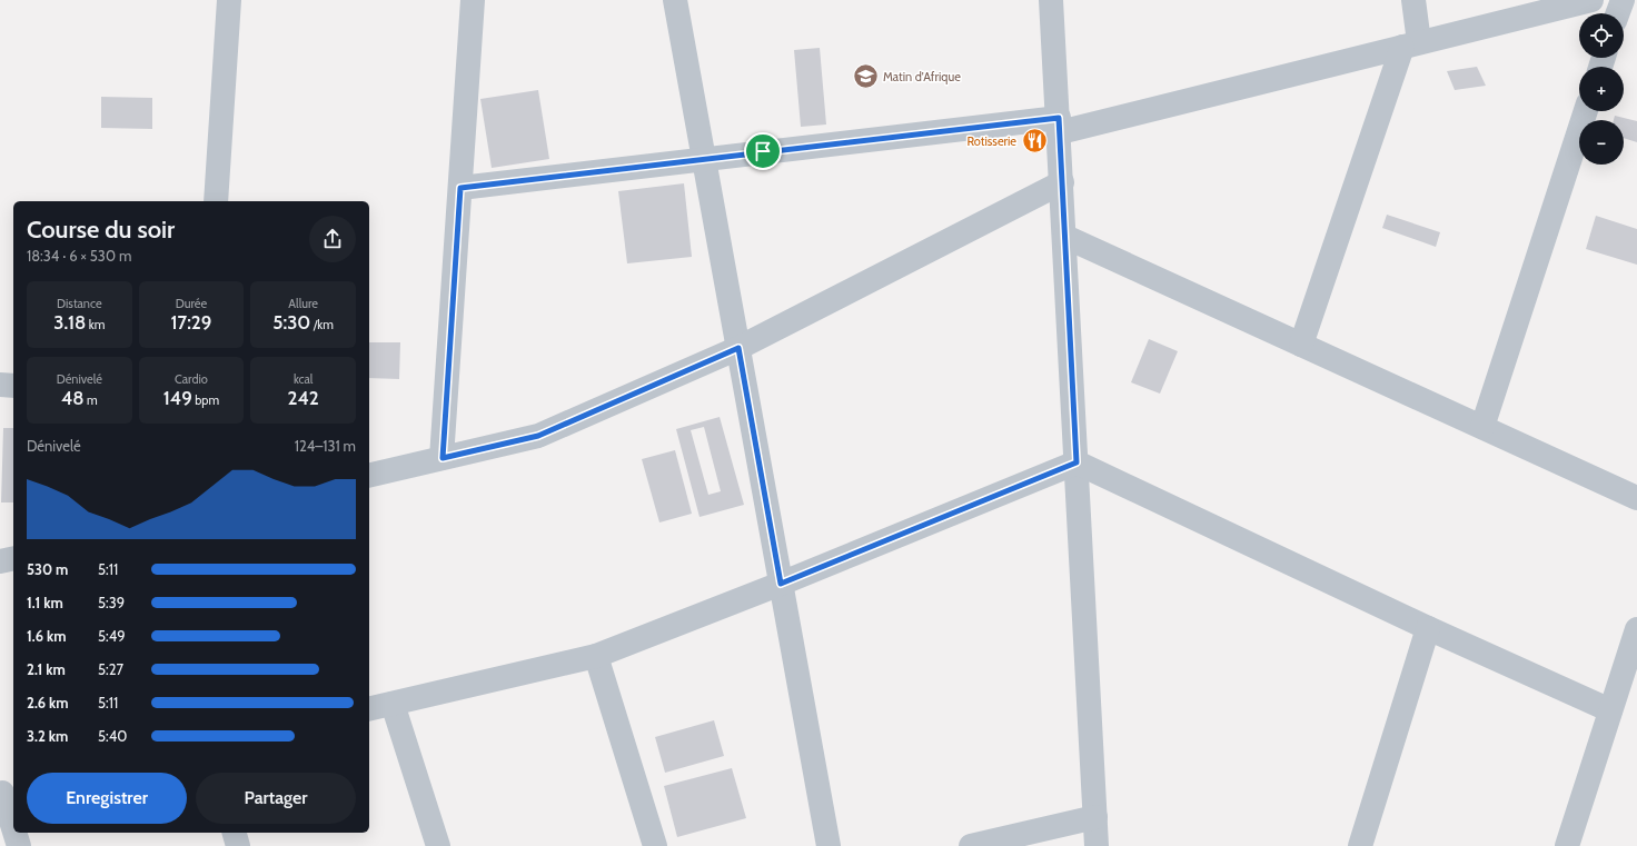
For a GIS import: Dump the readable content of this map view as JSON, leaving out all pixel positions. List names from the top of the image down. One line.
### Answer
{"places":{"school or university":["Matin d'Afrique"],"restaurant":["Rotisserie"]},"page":{"map_buttons":["+","−"],"heading":["Course du soir","18:34 · 6 × 530 m"],"stats":[["Distance","3.18 km"],["Durée","17:29"],["Allure","5:30 /km"],["Dénivelé","48 m"],["Cardio","149 bpm"],["kcal","242"]],"chart":["Dénivelé","124–131 m"],"list":[{"name":"530 m","note":"5:11"},{"name":"1.1 km","note":"5:39"},{"name":"1.6 km","note":"5:49"},{"name":"2.1 km","note":"5:27"},{"name":"2.6 km","note":"5:11"},{"name":"3.2 km","note":"5:40"}],"buttons":["Enregistrer","Partager"]}}
